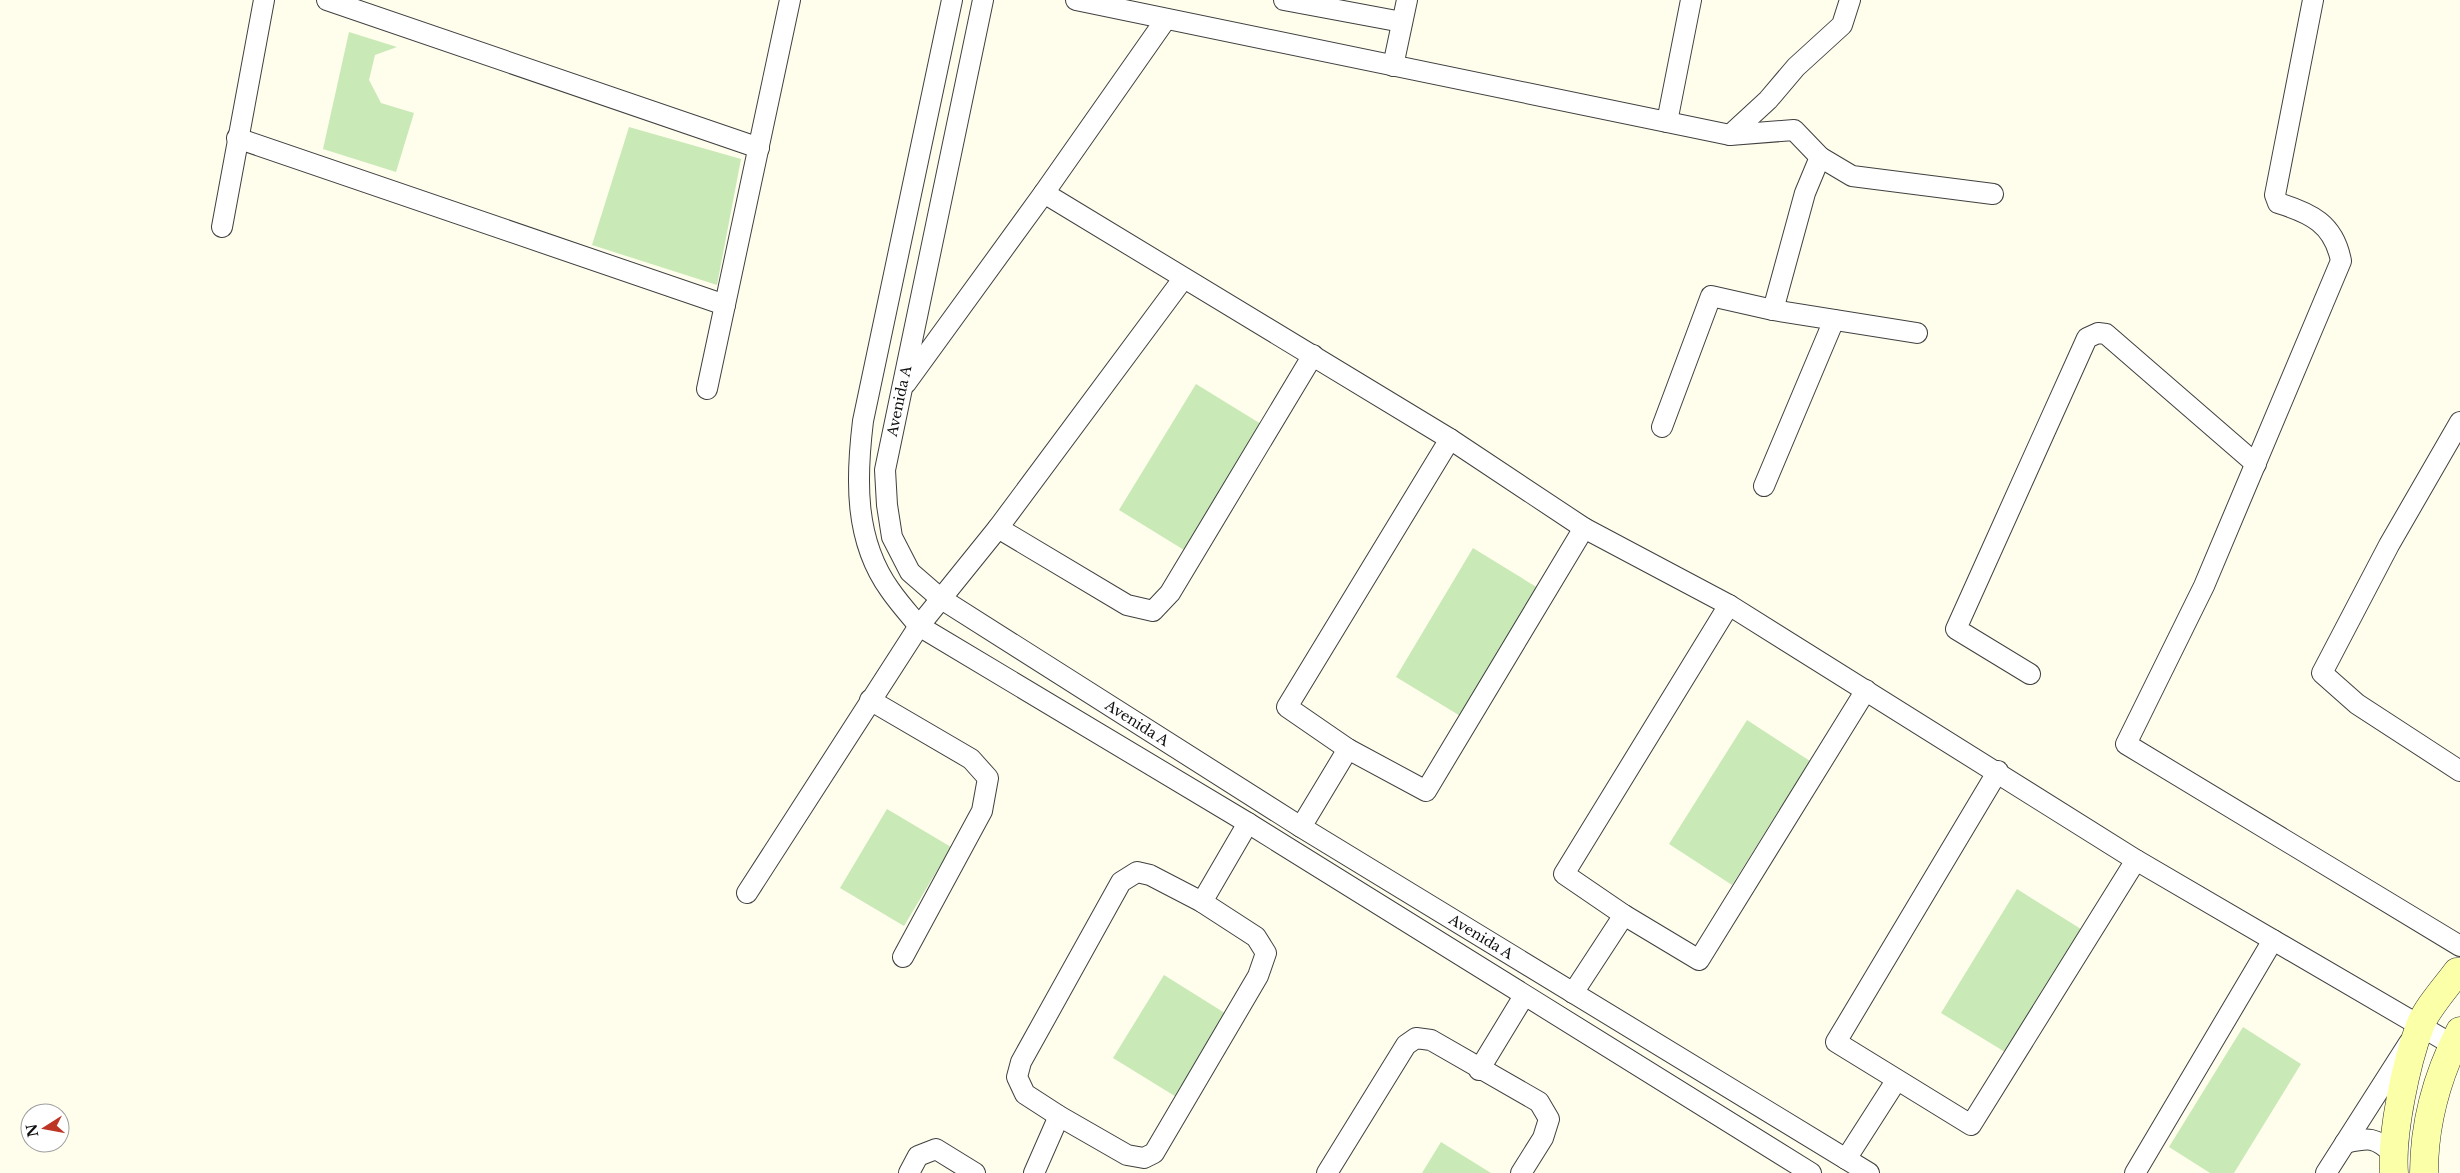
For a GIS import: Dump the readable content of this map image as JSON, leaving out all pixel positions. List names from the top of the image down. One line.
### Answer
{"streets":{"street":["Avenida A"]},"north":"left"}
